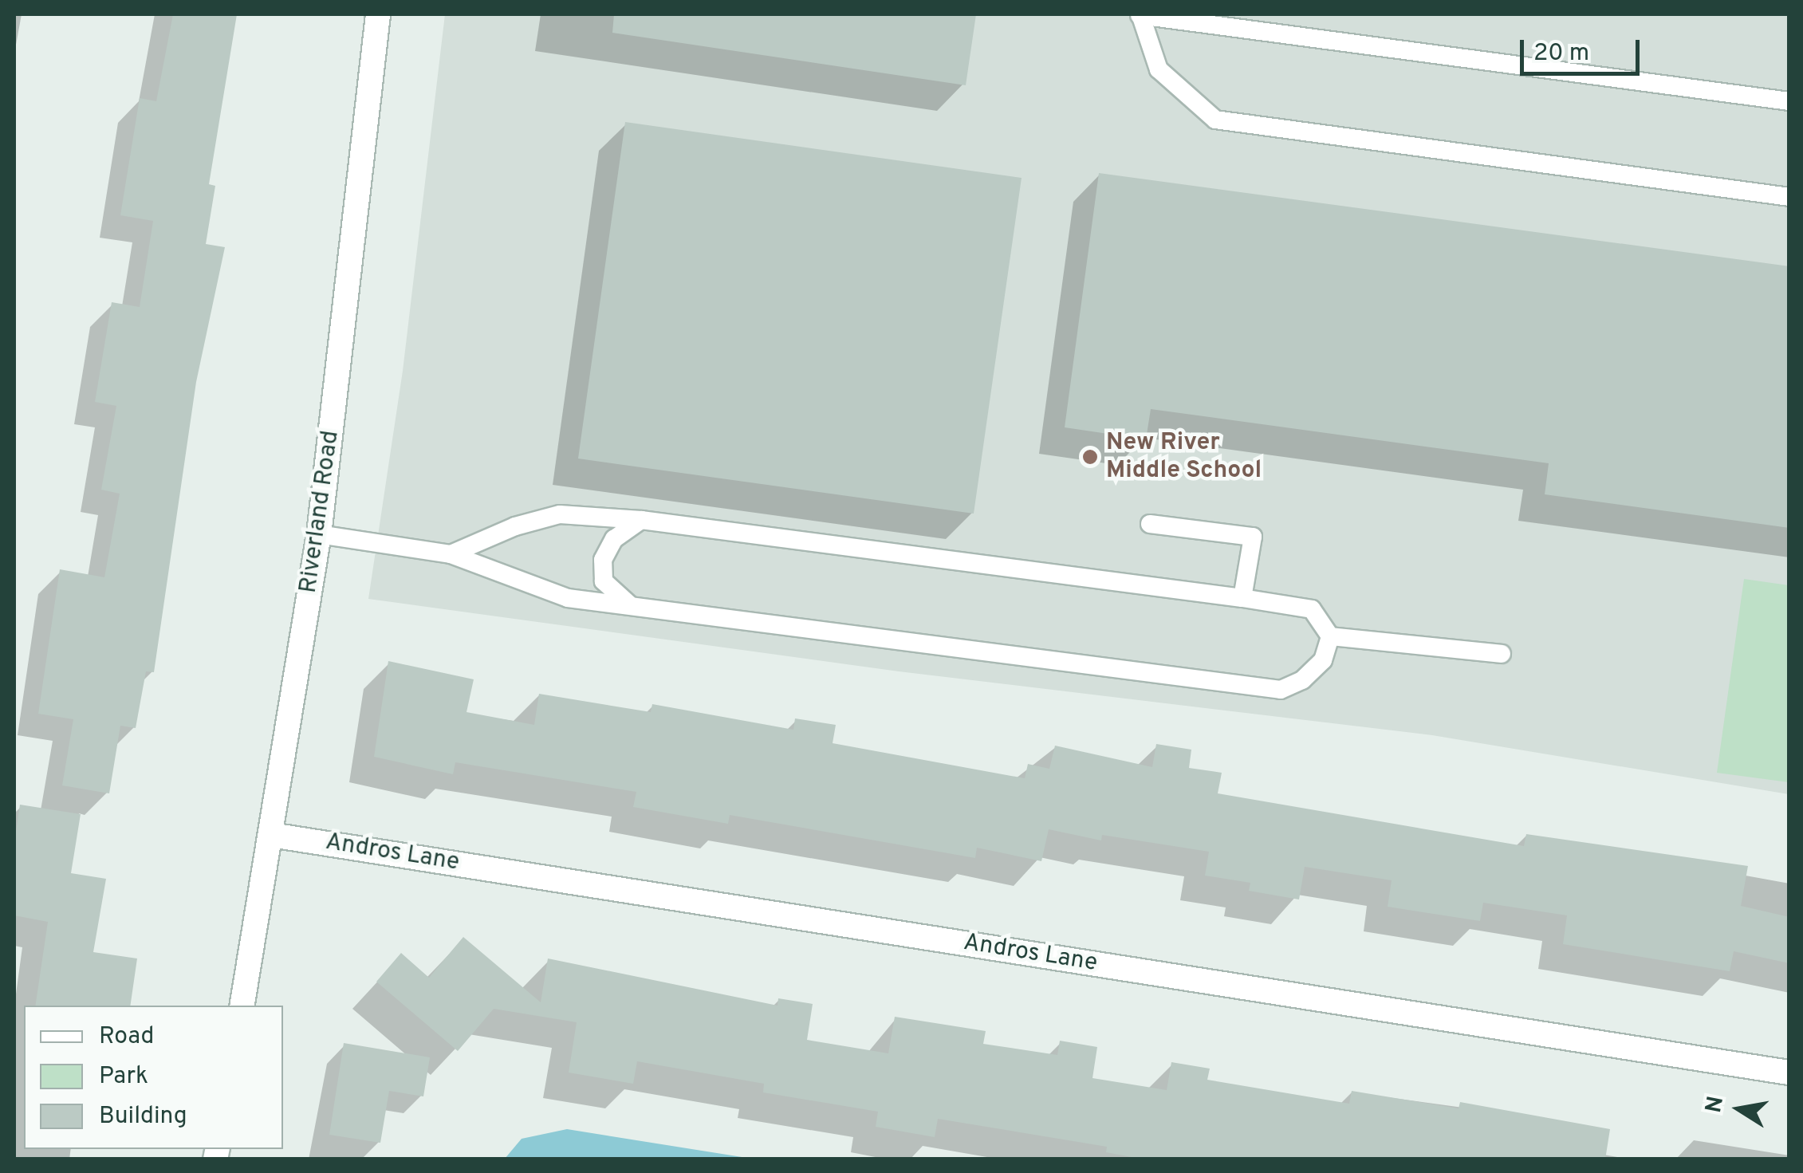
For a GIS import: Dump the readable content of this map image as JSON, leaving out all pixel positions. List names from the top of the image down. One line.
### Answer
{"streets":{"street":["Riverland Road","Andros Lane"]},"crossings":[["Riverland Road","Andros Lane"]],"places":["New River Middle School"],"legend":["Road","Park","Building"],"scale_bar":"20 m","north":"left"}
